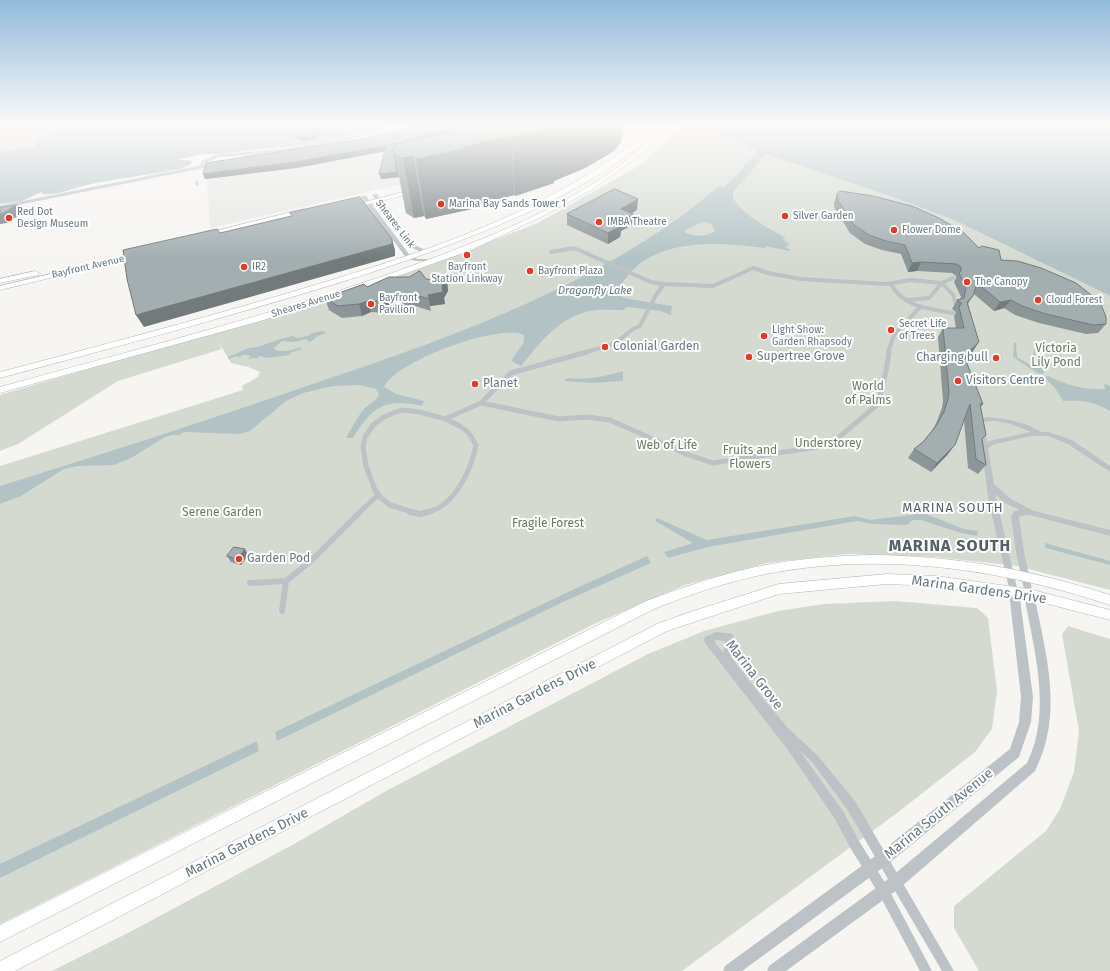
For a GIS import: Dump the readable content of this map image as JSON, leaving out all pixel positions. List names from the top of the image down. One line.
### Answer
{"streets":{"main road":["Bayfront Avenue","Sheares Avenue","Marina Gardens Drive"],"street":["Sheares Link","Marina Grove","Marina South Avenue"]},"crossings":[["Sheares Link","Sheares Avenue"],["Marina Gardens Drive","Marina South Avenue"],["Marina Grove","Marina South Avenue"]],"districts":["MARINA SOUTH","MARINA SOUTH"],"water":["Dragonfly Lake"],"parks":["Victoria Lily Pond","World of Palms","Understorey","Web of Life","Fruits and Flowers","Serene Garden","Fragile Forest"],"places":["Marina Bay Sands Tower 1","Silver Garden","Red Dot Design Museum","IMBA Theatre","Flower Dome","Bayfront Station Linkway","IR2","Bayfront Plaza","The Canopy","Cloud Forest","Bayfront Pavilion","Secret Life of Trees","Light Show: Garden Rhapsody","Colonial Garden","Supertree Grove","Charging bull","Visitors Centre","Planet","Garden Pod"]}
